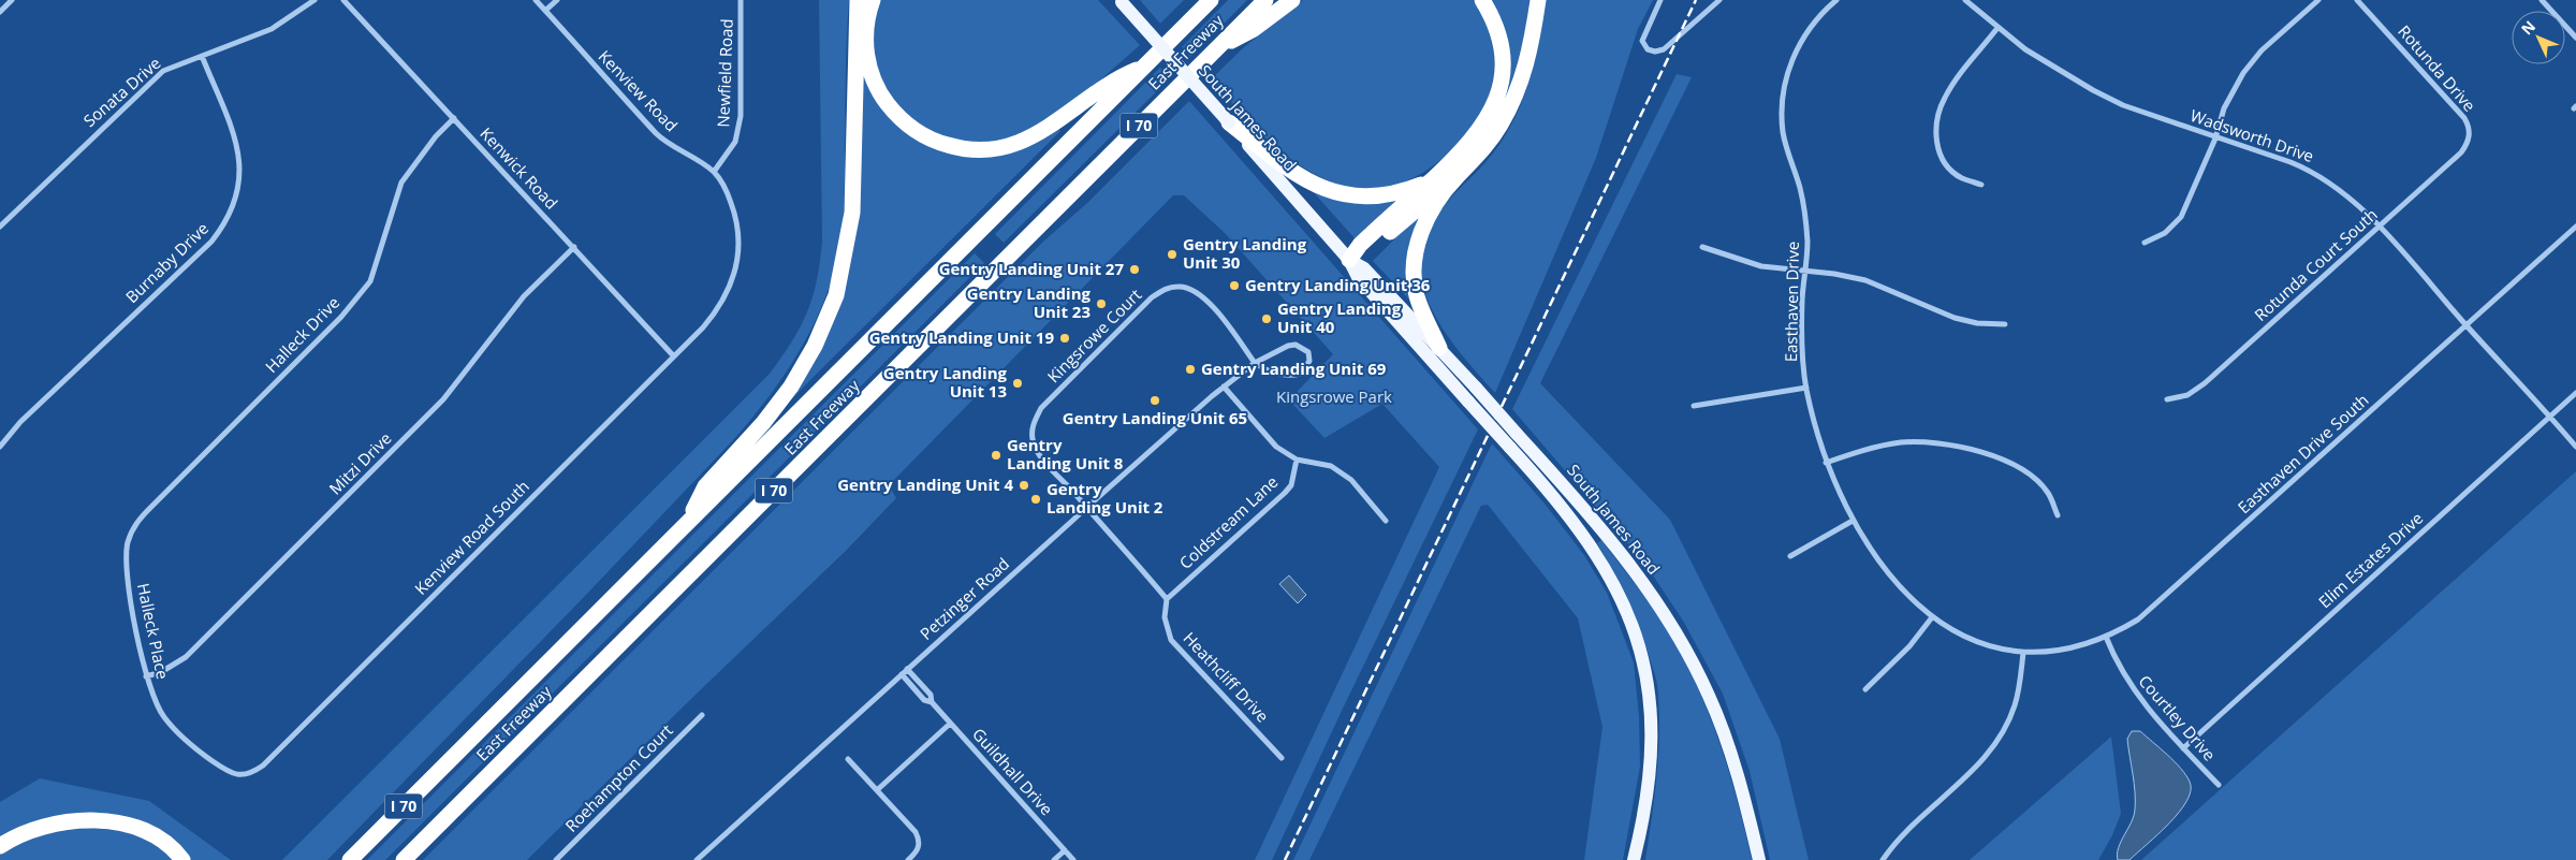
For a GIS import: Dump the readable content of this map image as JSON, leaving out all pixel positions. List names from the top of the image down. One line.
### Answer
{"streets":{"highway":["East Freeway","I 70"],"main road":["South James Road"],"street":["Rotunda Drive","Newfield Road","Kenview Road","Sonata Drive","Wadsworth Drive","Kenwick Road","Burnaby Drive","Rotunda Court South","Easthaven Drive","Halleck Drive","Kingsrowe Court","Easthaven Drive South","Mitzi Drive","Coldstream Lane","Kenview Road South","Elim Estates Drive","Petzinger Road","Halleck Place","Heathcliff Drive","Courtley Drive","Guildhall Drive","Roehampton Court"]},"crossings":[["Rotunda Drive","Rotunda Court South"],["Newfield Road","Kenview Road"],["Kenview Road","Kenview Road South"],["Sonata Drive","Burnaby Drive"],["Wadsworth Drive","Rotunda Court South"],["Wadsworth Drive","Easthaven Drive South"],["Wadsworth Drive","Elim Estates Drive"],["Kenwick Road","Halleck Drive"],["Kenwick Road","Mitzi Drive"],["Kenwick Road","Kenview Road South"],["Easthaven Drive","Easthaven Drive South"],["Halleck Drive","Halleck Place"],["Kingsrowe Court","Petzinger Road"],["Easthaven Drive South","Courtley Drive"],["Mitzi Drive","Halleck Place"],["Coldstream Lane","Heathcliff Drive"],["Kenview Road South","Halleck Place"],["Elim Estates Drive","Courtley Drive"],["Petzinger Road","Guildhall Drive"]],"parks":["Kingsrowe Park"],"places":["Gentry Landing Unit 30","Gentry Landing Unit 27","Gentry Landing Unit 36","Gentry Landing Unit 23","Gentry Landing Unit 40","Gentry Landing Unit 19","Gentry Landing Unit 69","Gentry Landing Unit 13","Gentry Landing Unit 65","Gentry Landing Unit 8","Gentry Landing Unit 4","Gentry Landing Unit 2"],"north":"top left"}
